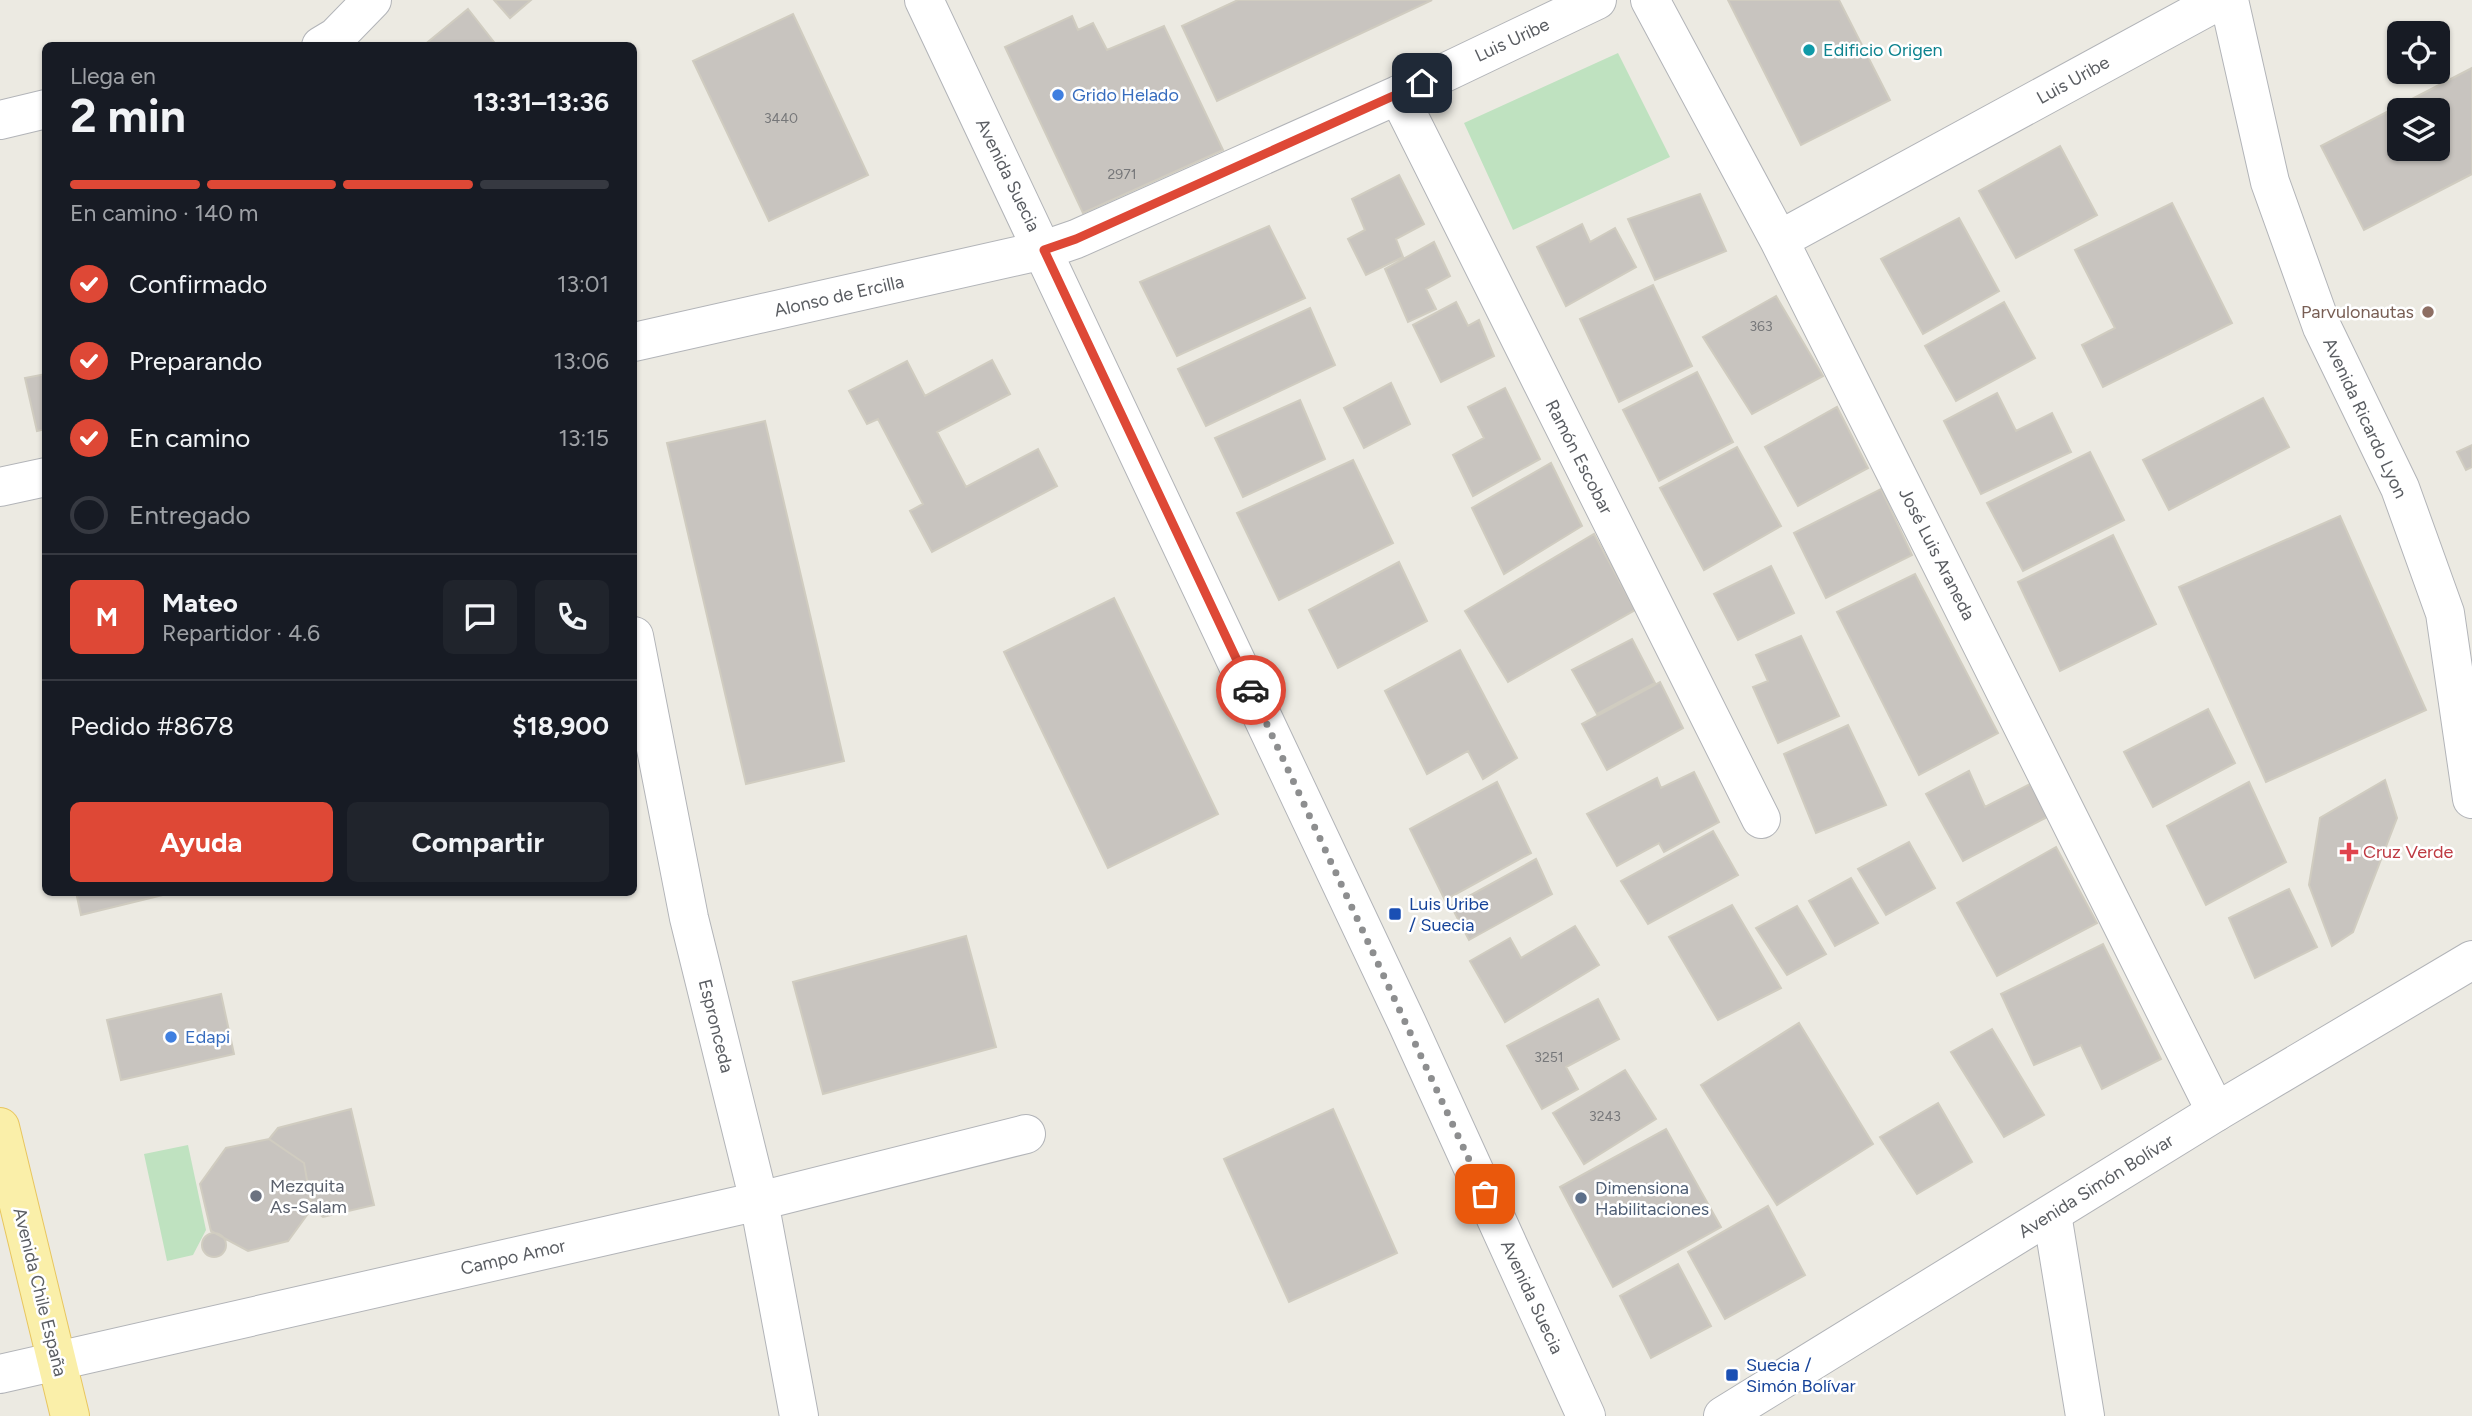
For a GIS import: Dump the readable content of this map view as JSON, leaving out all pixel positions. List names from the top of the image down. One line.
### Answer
{"streets":{"main road":["Avenida Chile España"],"street":["Luis Uribe","Avenida Suecia","Alonso de Ercilla","Avenida Ricardo Lyon","Ramón Escobar","José Luis Araneda","Espronceda","Avenida Simón Bolívar","Campo Amor"]},"crossings":[["Luis Uribe","Avenida Suecia"],["Luis Uribe","Alonso de Ercilla"],["Luis Uribe","Ramón Escobar"],["Luis Uribe","José Luis Araneda"],["Avenida Suecia","Alonso de Ercilla"],["José Luis Araneda","Avenida Simón Bolívar"],["Espronceda","Campo Amor"],["Campo Amor","Avenida Chile España"]],"places":{"other":["Edificio Origen","Grido Helado","Parvulonautas","Edapi","Mezquita As-Salam","Dimensiona Habilitaciones"],"health":["Cruz Verde"],"transit":["Luis Uribe / Suecia","Suecia / Simón Bolívar"]},"house_numbers":["3440","2971","363","3251","3243"],"page":{"heading":["2 min","Llega en","13:31–13:36"],"panel":["Mateo","Repartidor · 4.6","Pedido #8678","$18,900"],"bar":"En camino · 140 m","list":[["Confirmado","13:01"],["Preparando","13:06"],["En camino","13:15"],"Entregado"],"round":"M","buttons":["Ayuda","Compartir"]}}
